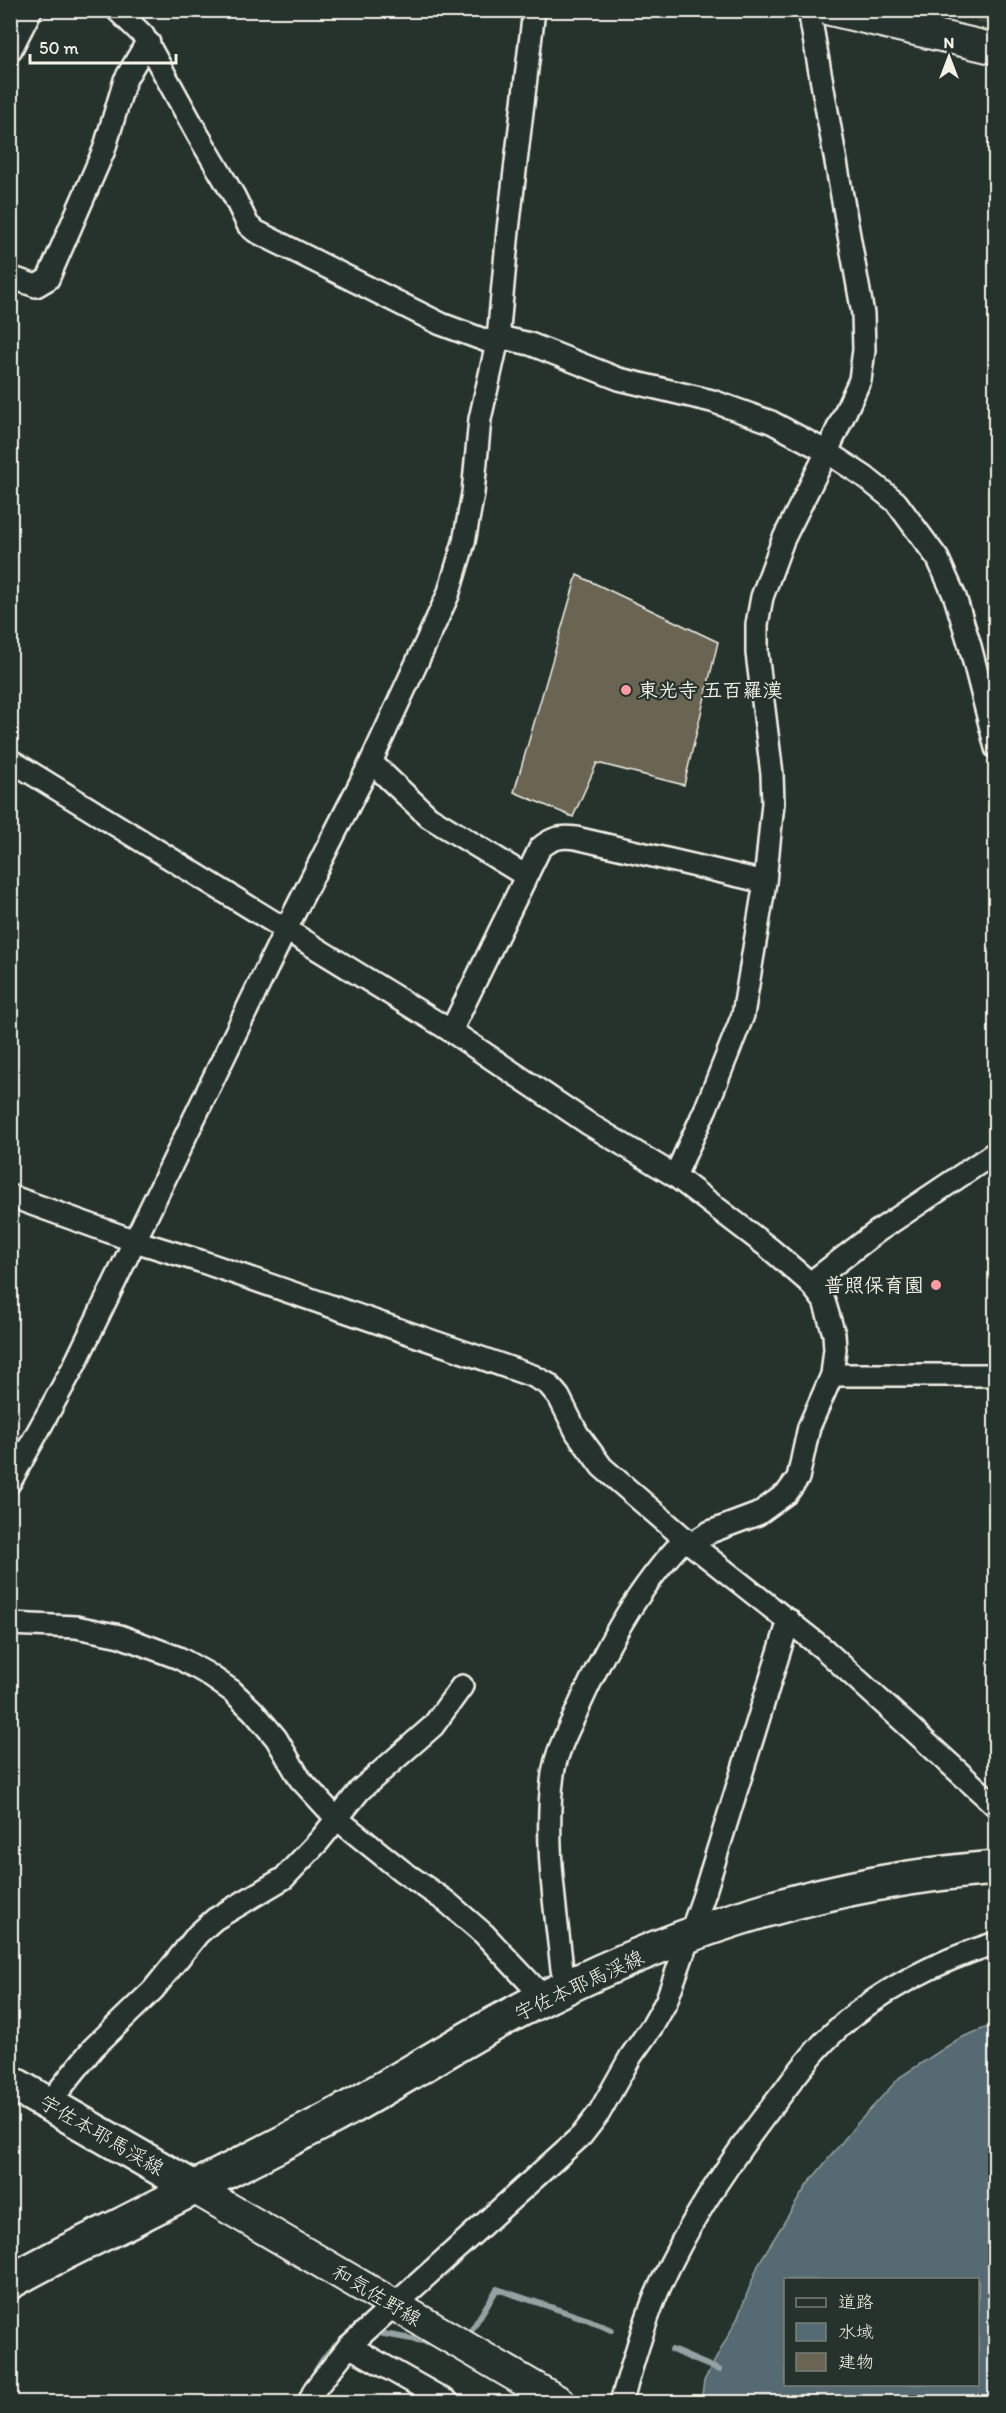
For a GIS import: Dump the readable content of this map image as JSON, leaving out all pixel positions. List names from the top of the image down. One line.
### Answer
{"streets":{"main road":["宇佐本耶馬渓線","和気佐野線"]},"crossings":[["宇佐本耶馬渓線","和気佐野線"]],"places":["東光寺 五百羅漢","普照保育園"],"legend":["道路","水域","建物"],"scale_bar":"50 m","north":"top"}
